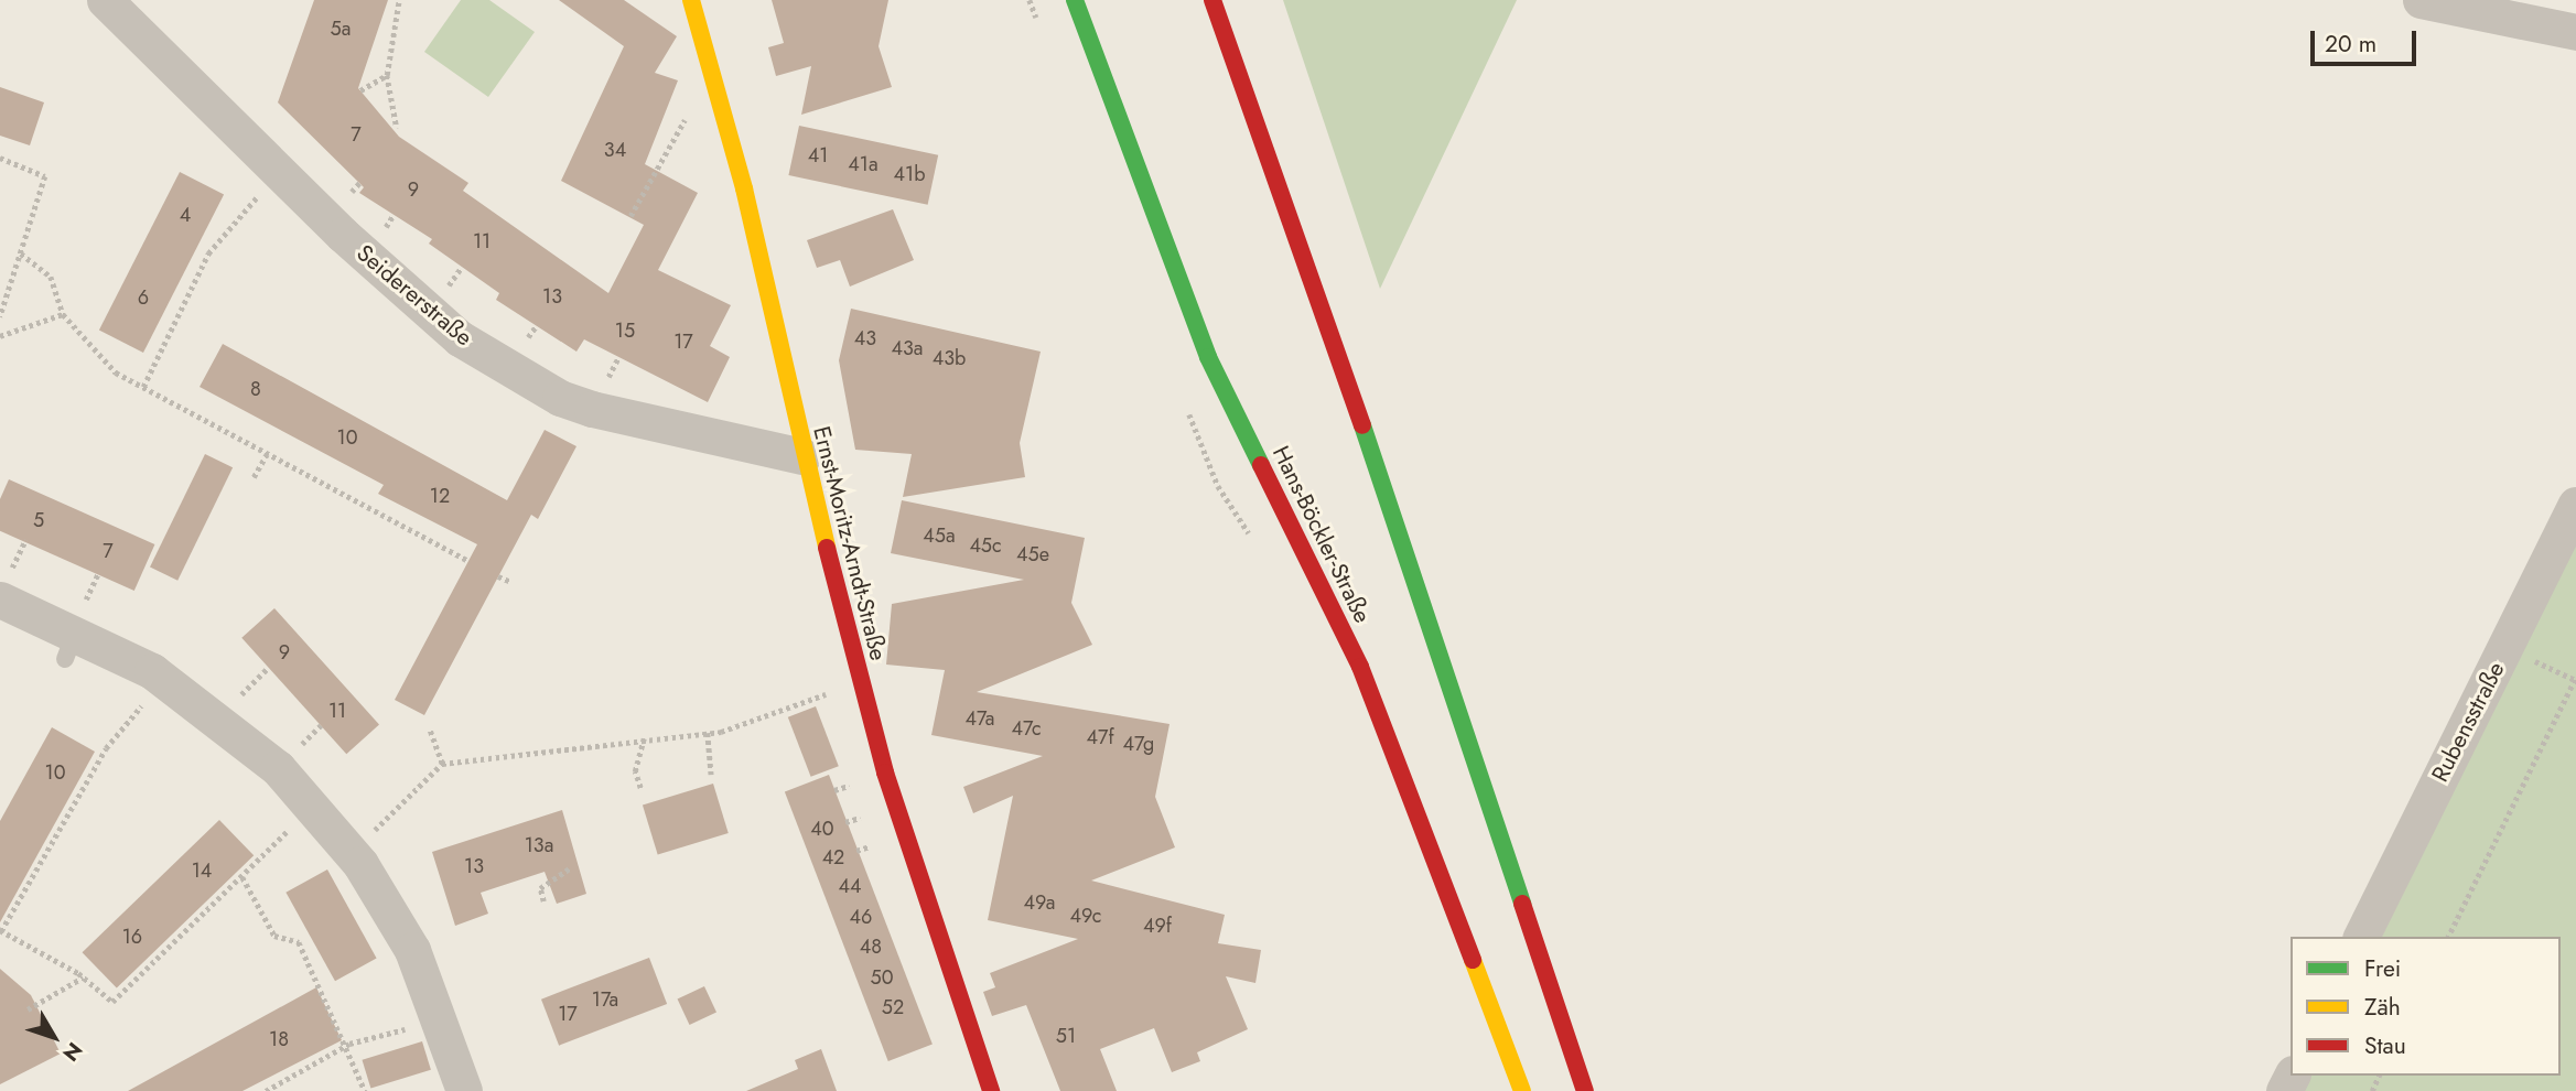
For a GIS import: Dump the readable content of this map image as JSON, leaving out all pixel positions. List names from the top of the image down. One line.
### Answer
{"streets":{"main road":["Hans-Böckler-Straße","Ernst-Moritz-Arndt-Straße"],"street":["Seidererstraße","Rubensstraße"]},"crossings":[["Seidererstraße","Ernst-Moritz-Arndt-Straße"]],"house_numbers":["5a","7","34","41","41a","41b","9","4","11","13","6","15","43","17","43a","43b","8","10","12","5","45a","45c","7","45e","9","11","47a","47c","47f","47g","10","40","13a","42","13","14","44","49a","49c","46","49f","16","48","50","17a","52","17","51","18"],"legend":["Frei","Zäh","Stau"],"scale_bar":"20 m","north":"bottom right"}
